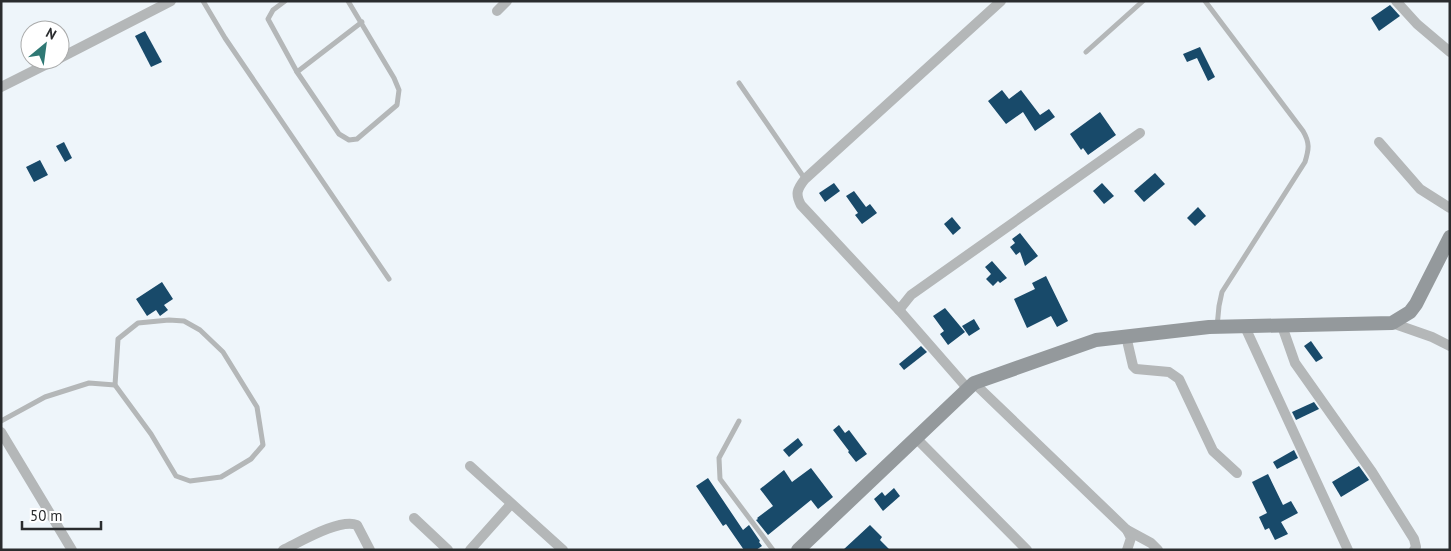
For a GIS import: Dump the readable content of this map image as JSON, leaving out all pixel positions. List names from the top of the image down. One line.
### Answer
{"scale_bar":"50 m","north":"top right"}
